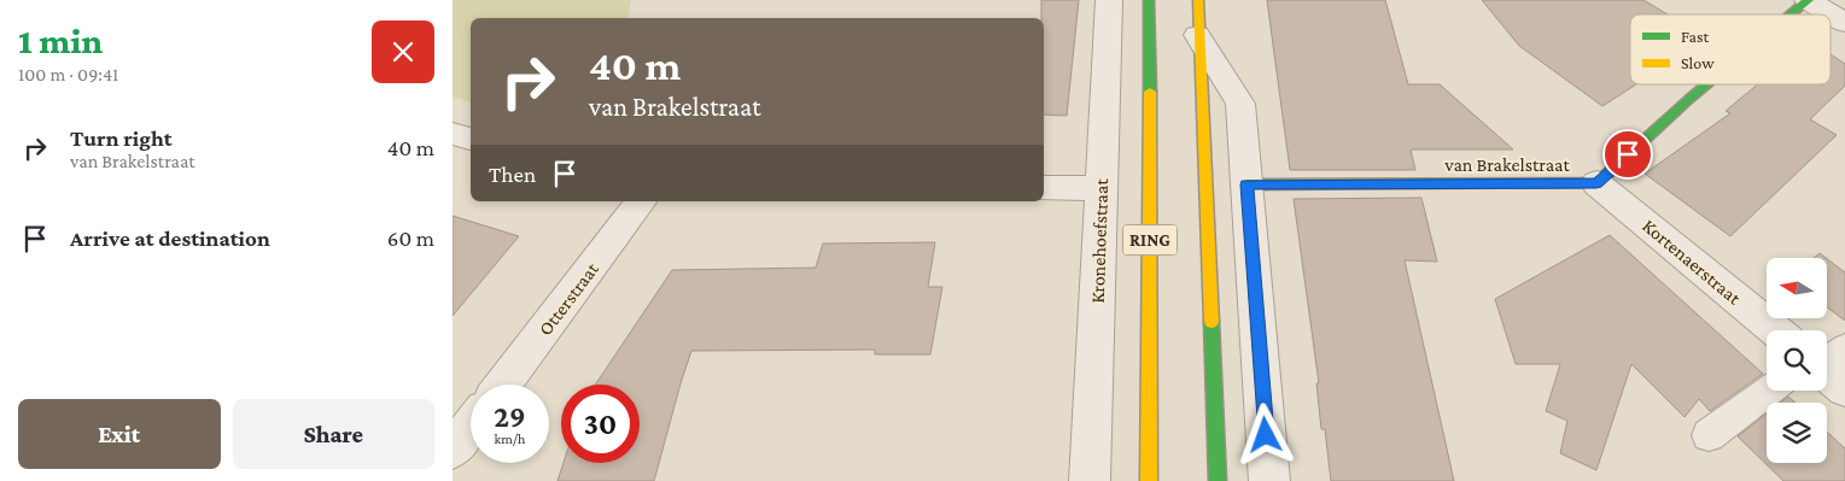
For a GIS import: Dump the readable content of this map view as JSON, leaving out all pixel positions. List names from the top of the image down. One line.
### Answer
{"streets":{"main road":["van Brakelstraat","RING"],"street":["Kronehoefstraat","Kortenaerstraat","Otterstraat"]},"crossings":[["van Brakelstraat","Kortenaerstraat"]],"legend":["Fast","Slow"],"north":"left","page":{"heading":["1 min","100 m · 09:41"],"turn":["40 m","van Brakelstraat"],"list":[{"name":"Turn right","note":"van Brakelstraat","value":"40 m"},{"name":"Arrive at destination","value":"60 m"}],"then":"Then","speed":"29 km/h","limit":"30","buttons":["Exit","Share"]}}
